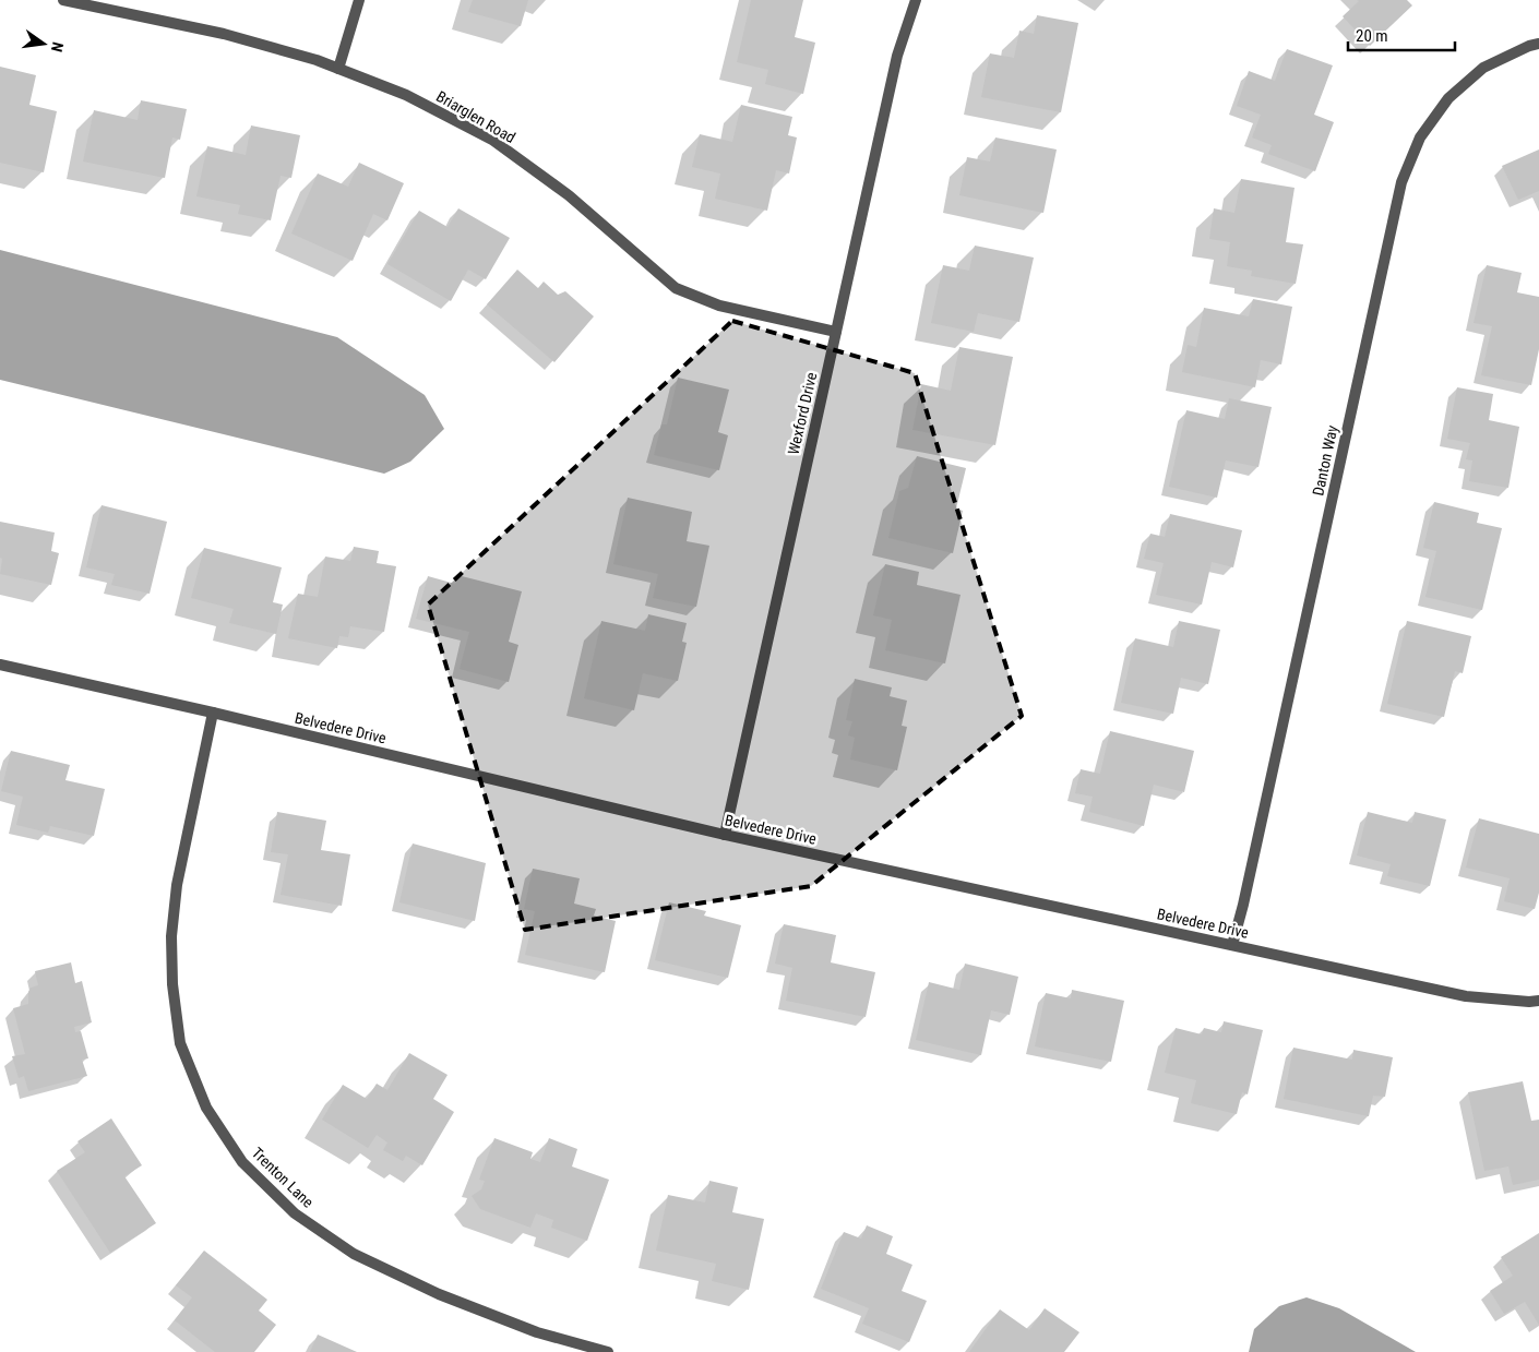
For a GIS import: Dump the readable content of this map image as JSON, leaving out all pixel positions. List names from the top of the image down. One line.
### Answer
{"streets":{"street":["Briarglen Road","Wexford Drive","Danton Way","Belvedere Drive","Trenton Lane"]},"crossings":[["Briarglen Road","Wexford Drive"],["Wexford Drive","Belvedere Drive"],["Danton Way","Belvedere Drive"],["Belvedere Drive","Trenton Lane"]],"scale_bar":"20 m","north":"right"}
